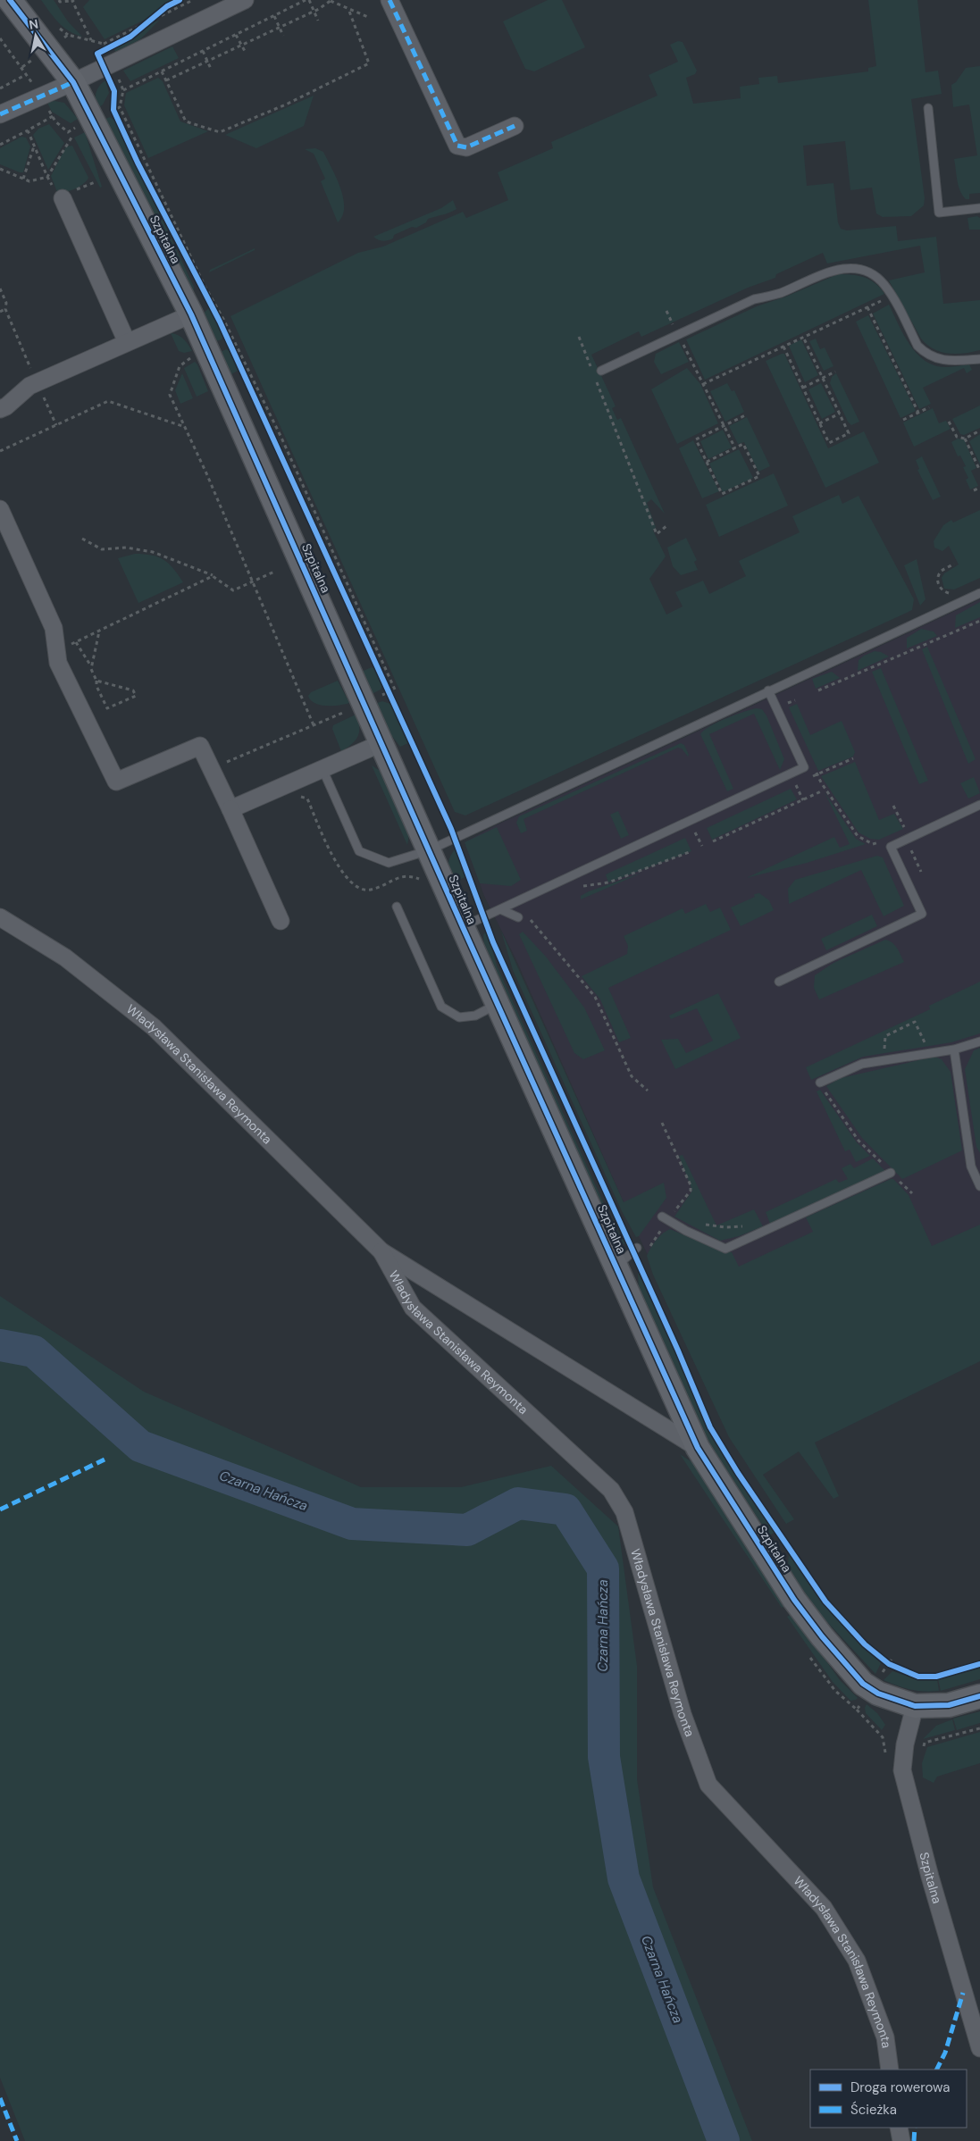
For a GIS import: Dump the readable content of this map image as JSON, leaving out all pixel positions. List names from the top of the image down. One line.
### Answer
{"streets":{"street":["Szpitalna","Władysława Stanisława Reymonta"]},"crossings":[["Szpitalna","Władysława Stanisława Reymonta"]],"water":["Czarna Hańcza"],"legend":["Droga rowerowa","Ścieżka"],"north":"top"}
